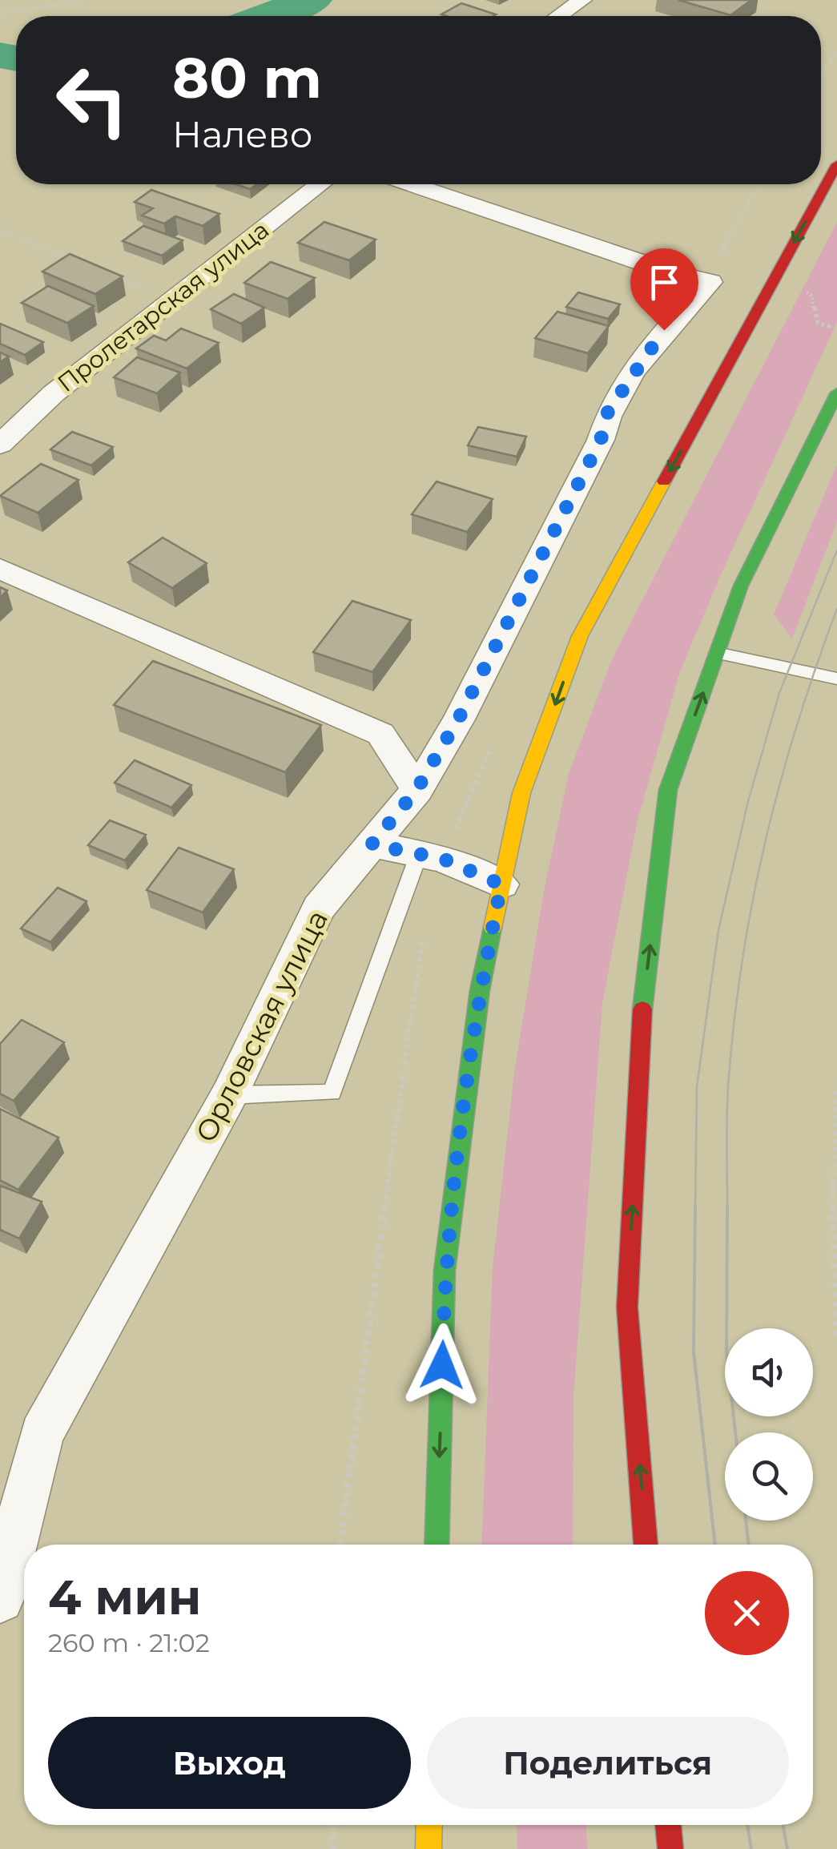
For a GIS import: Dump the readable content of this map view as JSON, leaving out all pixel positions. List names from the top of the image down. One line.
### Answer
{"streets":{"street":["Пролетарская улица","Орловская улица"]},"page":{"turn":["80 m","Налево"],"heading":["4 мин","260 m · 21:02"],"buttons":["Выход","Поделиться"]}}
